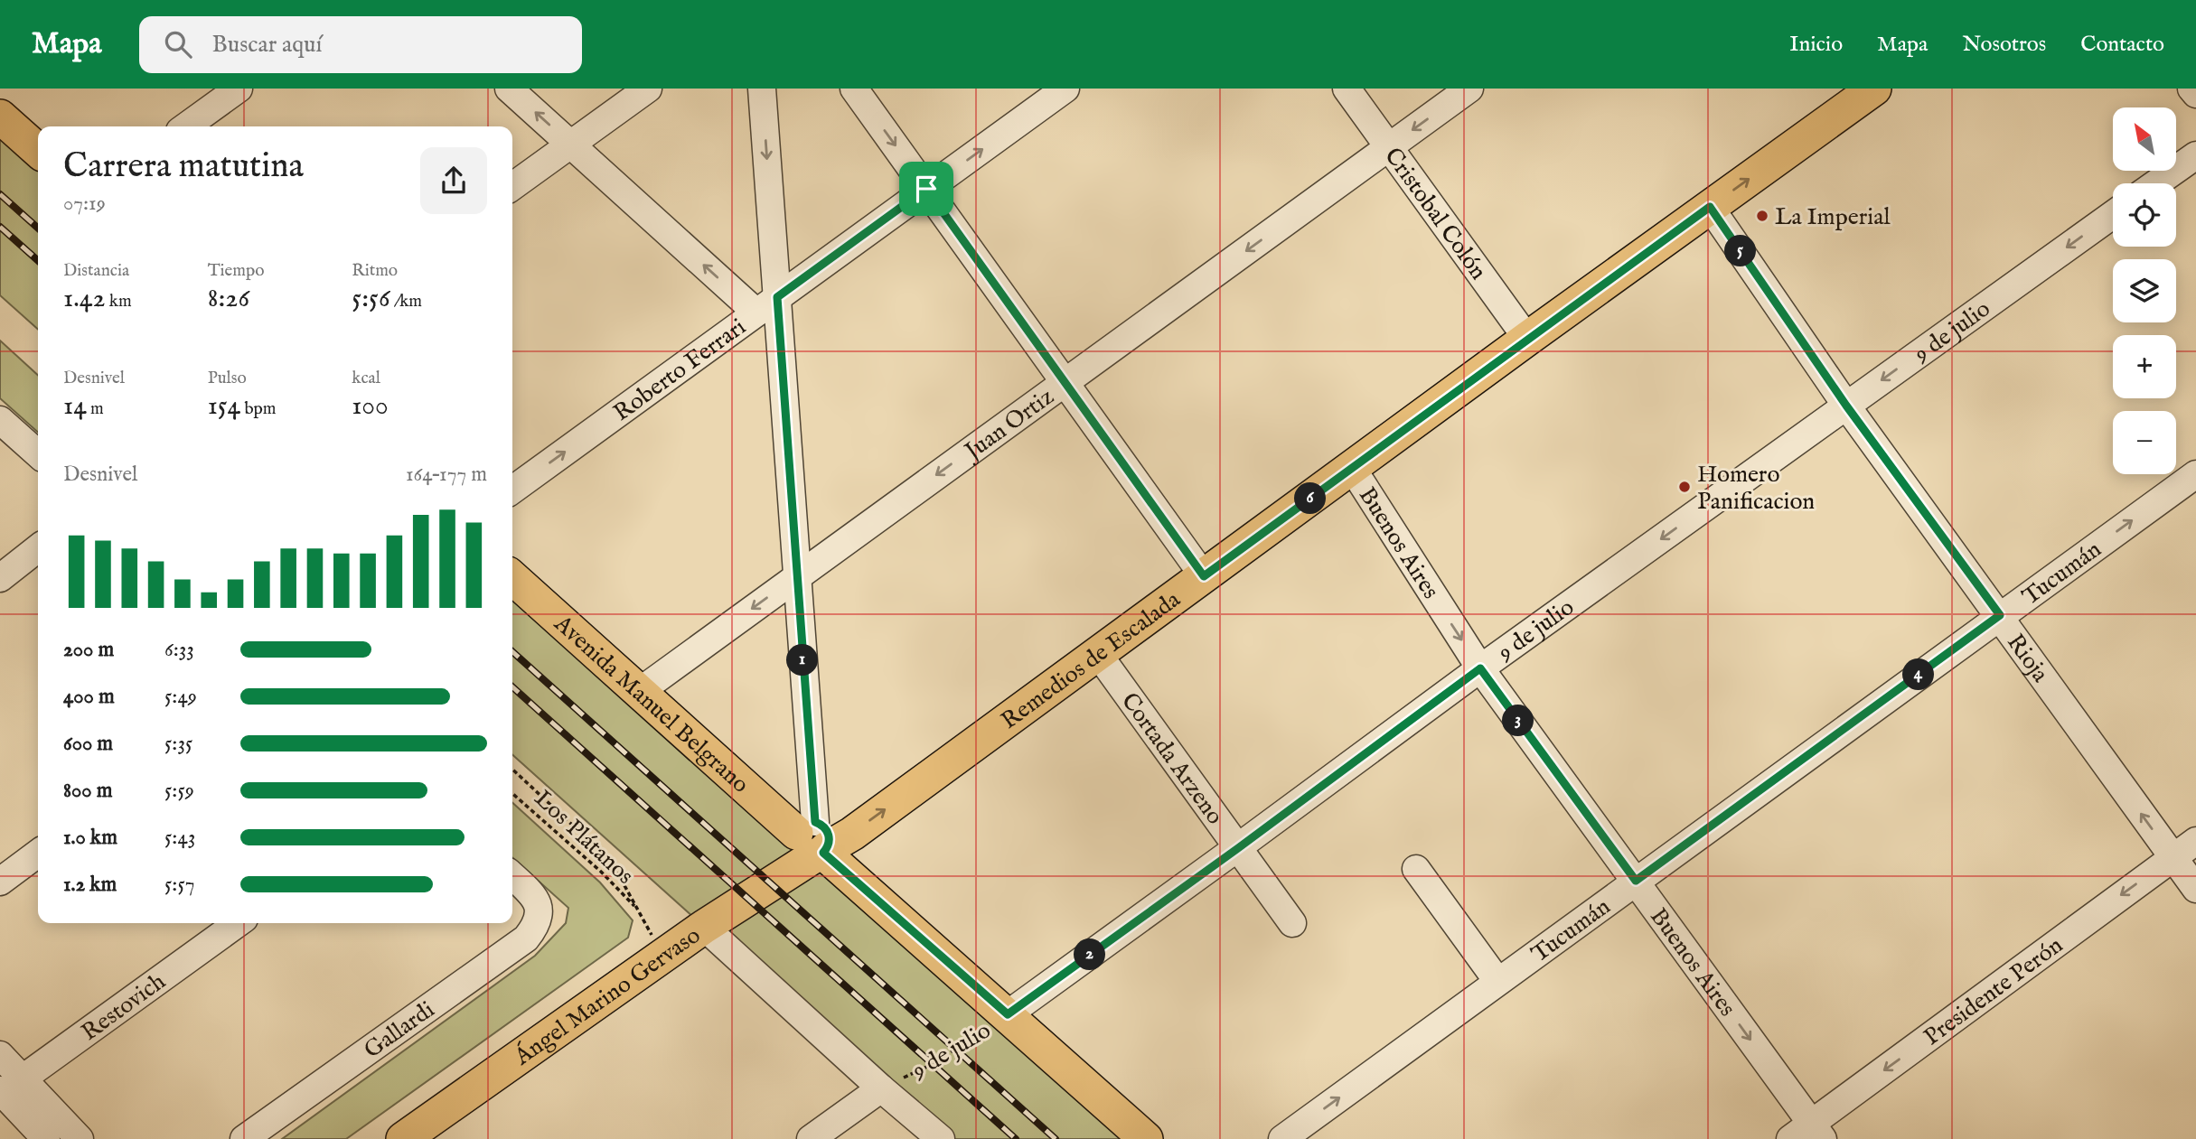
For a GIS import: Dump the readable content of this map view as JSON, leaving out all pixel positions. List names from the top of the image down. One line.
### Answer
{"streets":{"main road":["Remedios de Escalada","Avenida Manuel Belgrano","Ángel Marino Gervaso"],"street":["Cristobal Colón","9 de julio","Roberto Ferrari","Juan Ortiz","Buenos Aires","Tucumán","Rioja","Cortada Arzeno","Presidente Perón","Restovich","Gallardi"],"path":["Los Plátanos"]},"crossings":[["Cristobal Colón","Juan Ortiz"],["Cristobal Colón","Remedios de Escalada"],["9 de julio","Buenos Aires"],["9 de julio","Rioja"],["9 de julio","Avenida Manuel Belgrano"],["9 de julio","Cortada Arzeno"],["Juan Ortiz","Avenida Manuel Belgrano"],["Buenos Aires","Tucumán"],["Buenos Aires","Remedios de Escalada"],["Buenos Aires","Presidente Perón"],["Tucumán","Rioja"],["Rioja","Remedios de Escalada"],["Rioja","Presidente Perón"],["Remedios de Escalada","Avenida Manuel Belgrano"],["Remedios de Escalada","Cortada Arzeno"],["Remedios de Escalada","Ángel Marino Gervaso"],["Avenida Manuel Belgrano","Ángel Marino Gervaso"],["Los Plátanos","Ángel Marino Gervaso"]],"one_way":["9 de julio","Roberto Ferrari","Juan Ortiz","Buenos Aires","Tucumán","Rioja","Remedios de Escalada","Presidente Perón"],"places":["La Imperial","Homero Panificacion"],"north":"top left","page":{"header":"Mapa","search":"Buscar aquí","nav":["Inicio","Mapa","Nosotros","Contacto"],"map_buttons":["+","−"],"heading":["Carrera matutina","07:19"],"stats":[["Distancia","1.42 km"],["Tiempo","8:26"],["Ritmo","5:56 /km"],["Desnivel","14 m"],["Pulso","154 bpm"],["kcal","100"]],"pins":["5","6","1","4","3","2"],"chart":["Desnivel","164–177 m"],"list":[{"name":"200 m","note":"6:33"},{"name":"400 m","note":"5:49"},{"name":"600 m","note":"5:35"},{"name":"800 m","note":"5:59"},{"name":"1.0 km","note":"5:43"},{"name":"1.2 km","note":"5:57"}]}}
